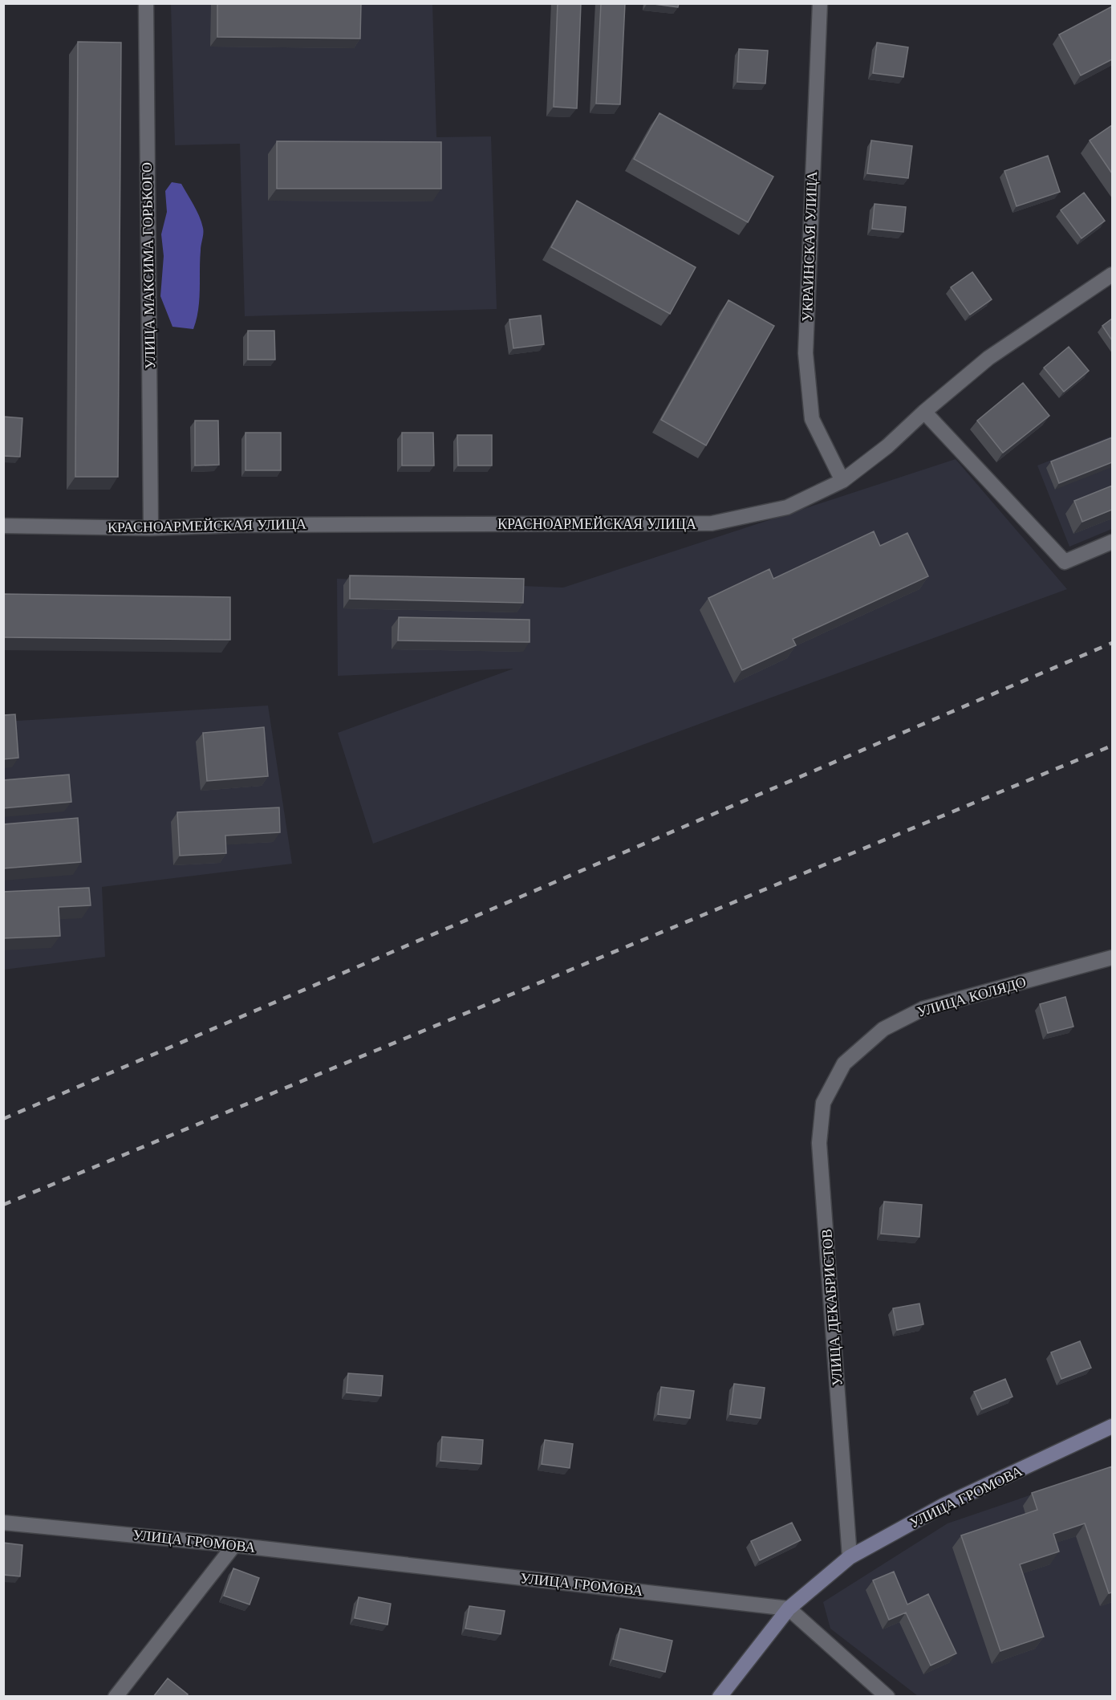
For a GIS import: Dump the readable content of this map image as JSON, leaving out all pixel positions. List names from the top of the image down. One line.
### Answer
{"streets":{"street":["УКРАИНСКАЯ УЛИЦА","УЛИЦА МАКСИМА ГОРЬКОГО","КРАСНОАРМЕЙСКАЯ УЛИЦА","УЛИЦА КОЛЯДО","УЛИЦА ДЕКАБРИСТОВ","УЛИЦА ГРОМОВА"]},"crossings":[["УКРАИНСКАЯ УЛИЦА","КРАСНОАРМЕЙСКАЯ УЛИЦА"],["УЛИЦА МАКСИМА ГОРЬКОГО","КРАСНОАРМЕЙСКАЯ УЛИЦА"],["УЛИЦА КОЛЯДО","УЛИЦА ДЕКАБРИСТОВ"],["УЛИЦА ДЕКАБРИСТОВ","УЛИЦА ГРОМОВА"]]}
